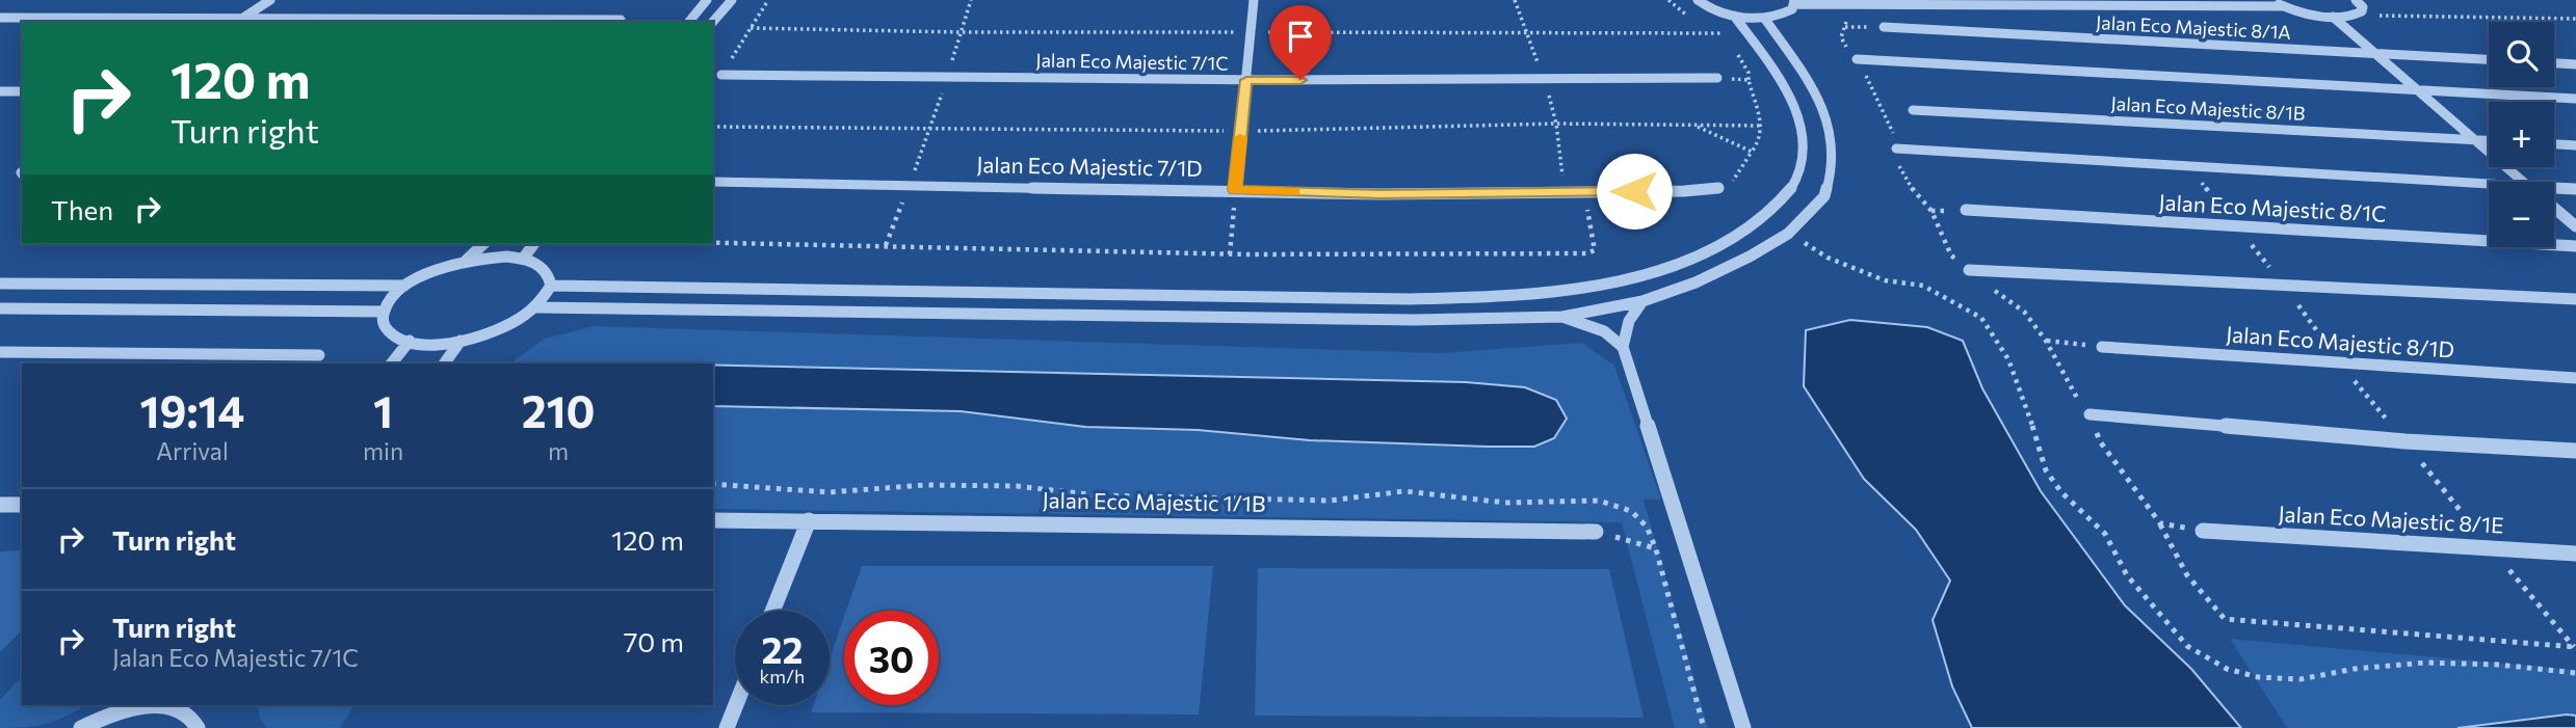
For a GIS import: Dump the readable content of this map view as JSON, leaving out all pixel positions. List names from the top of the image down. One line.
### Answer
{"streets":{"street":["Jalan Eco Majestic 8/1A","Jalan Eco Majestic 7/1C","Jalan Eco Majestic 8/1B","Jalan Eco Majestic 7/1D","Jalan Eco Majestic 8/1C","Jalan Eco Majestic 8/1D","Jalan Eco Majestic 1/1B","Jalan Eco Majestic 8/1E"]},"page":{"map_buttons":["+","−"],"turn":["120 m","Turn right"],"then":"Then","eta":["19:14","Arrival","1","min","210","m"],"list":[{"name":"Turn right","value":"120 m"},{"name":"Turn right","note":"Jalan Eco Majestic 7/1C","value":"70 m"}],"speed":"22 km/h","limit":"30"}}
